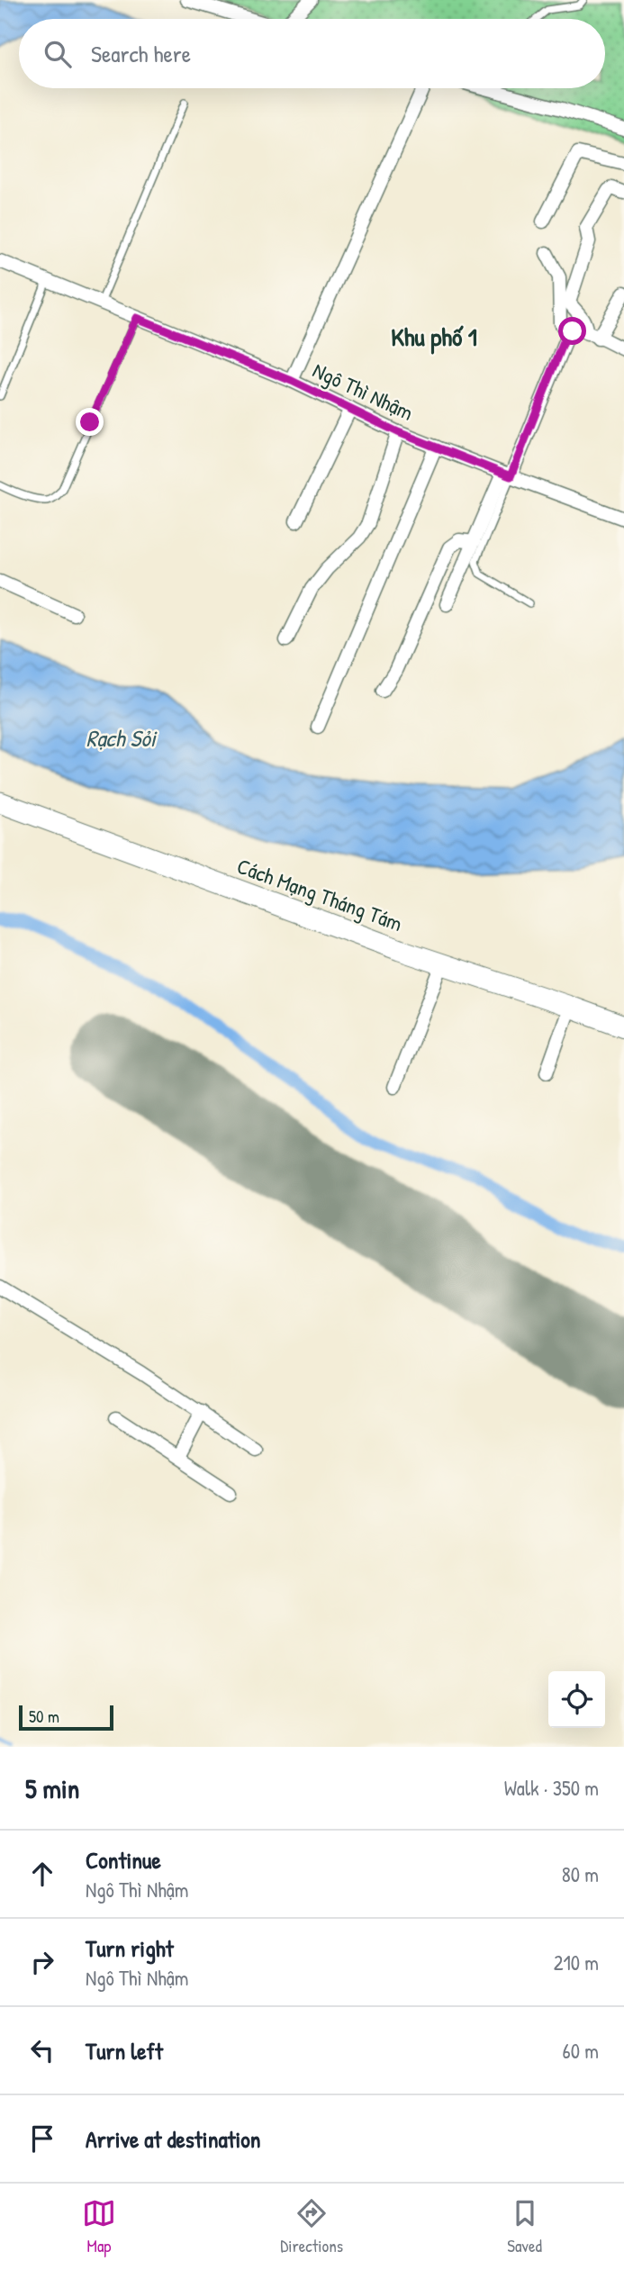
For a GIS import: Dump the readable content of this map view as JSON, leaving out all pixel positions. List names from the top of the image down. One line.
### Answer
{"streets":{"main road":["Cách Mạng Tháng Tám"],"street":["Ngô Thì Nhậm"]},"districts":["Khu phố 1"],"water":["Rạch Sỏi"],"scale_bar":"50 m","page":{"search":"Search here","scale":"50 m","heading":["5 min","Walk · 350 m"],"list":[["Continue","Ngô Thì Nhậm","80 m"],["Turn right","Ngô Thì Nhậm","210 m"],["Turn left","60 m"],"Arrive at destination"],"nav":["Map","Directions","Saved"]}}
